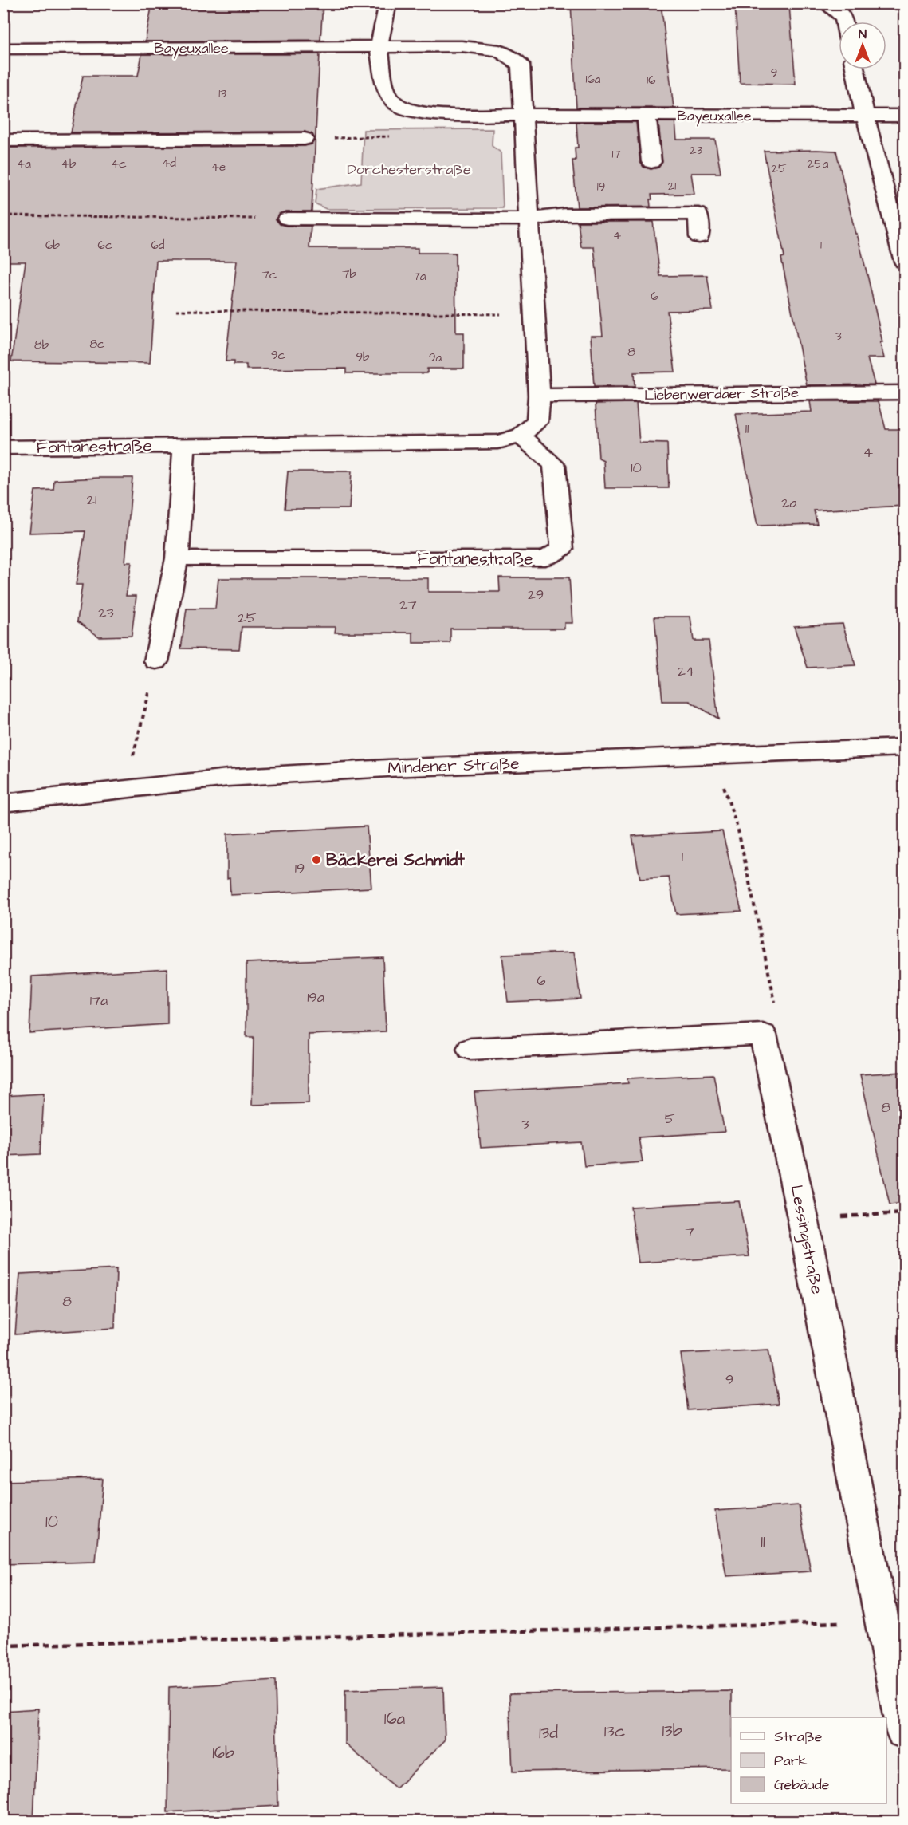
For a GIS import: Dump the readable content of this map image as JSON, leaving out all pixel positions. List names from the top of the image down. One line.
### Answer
{"streets":{"street":["Bayeuxallee","Liebenwerdaer Straße","Fontanestraße","Mindener Straße","Lessingstraße"]},"parks":["Dorchesterstraße"],"places":["Bäckerei Schmidt"],"house_numbers":["9","16a","16","13","23","17","4d","4a","4b","4c","25a","4e","25","21","19","4","6b","6c","6d","1","7b","7c","7a","6","3","8c","8b","8","9c","9b","9a","11","4","10","21","2a","29","27","23","25","24","1","19","6","19a","17a","8","5","3","7","8","9","10","11","16a","13b","13c","13d","16b"],"legend":["Straße","Park","Gebäude"],"north":"top"}
